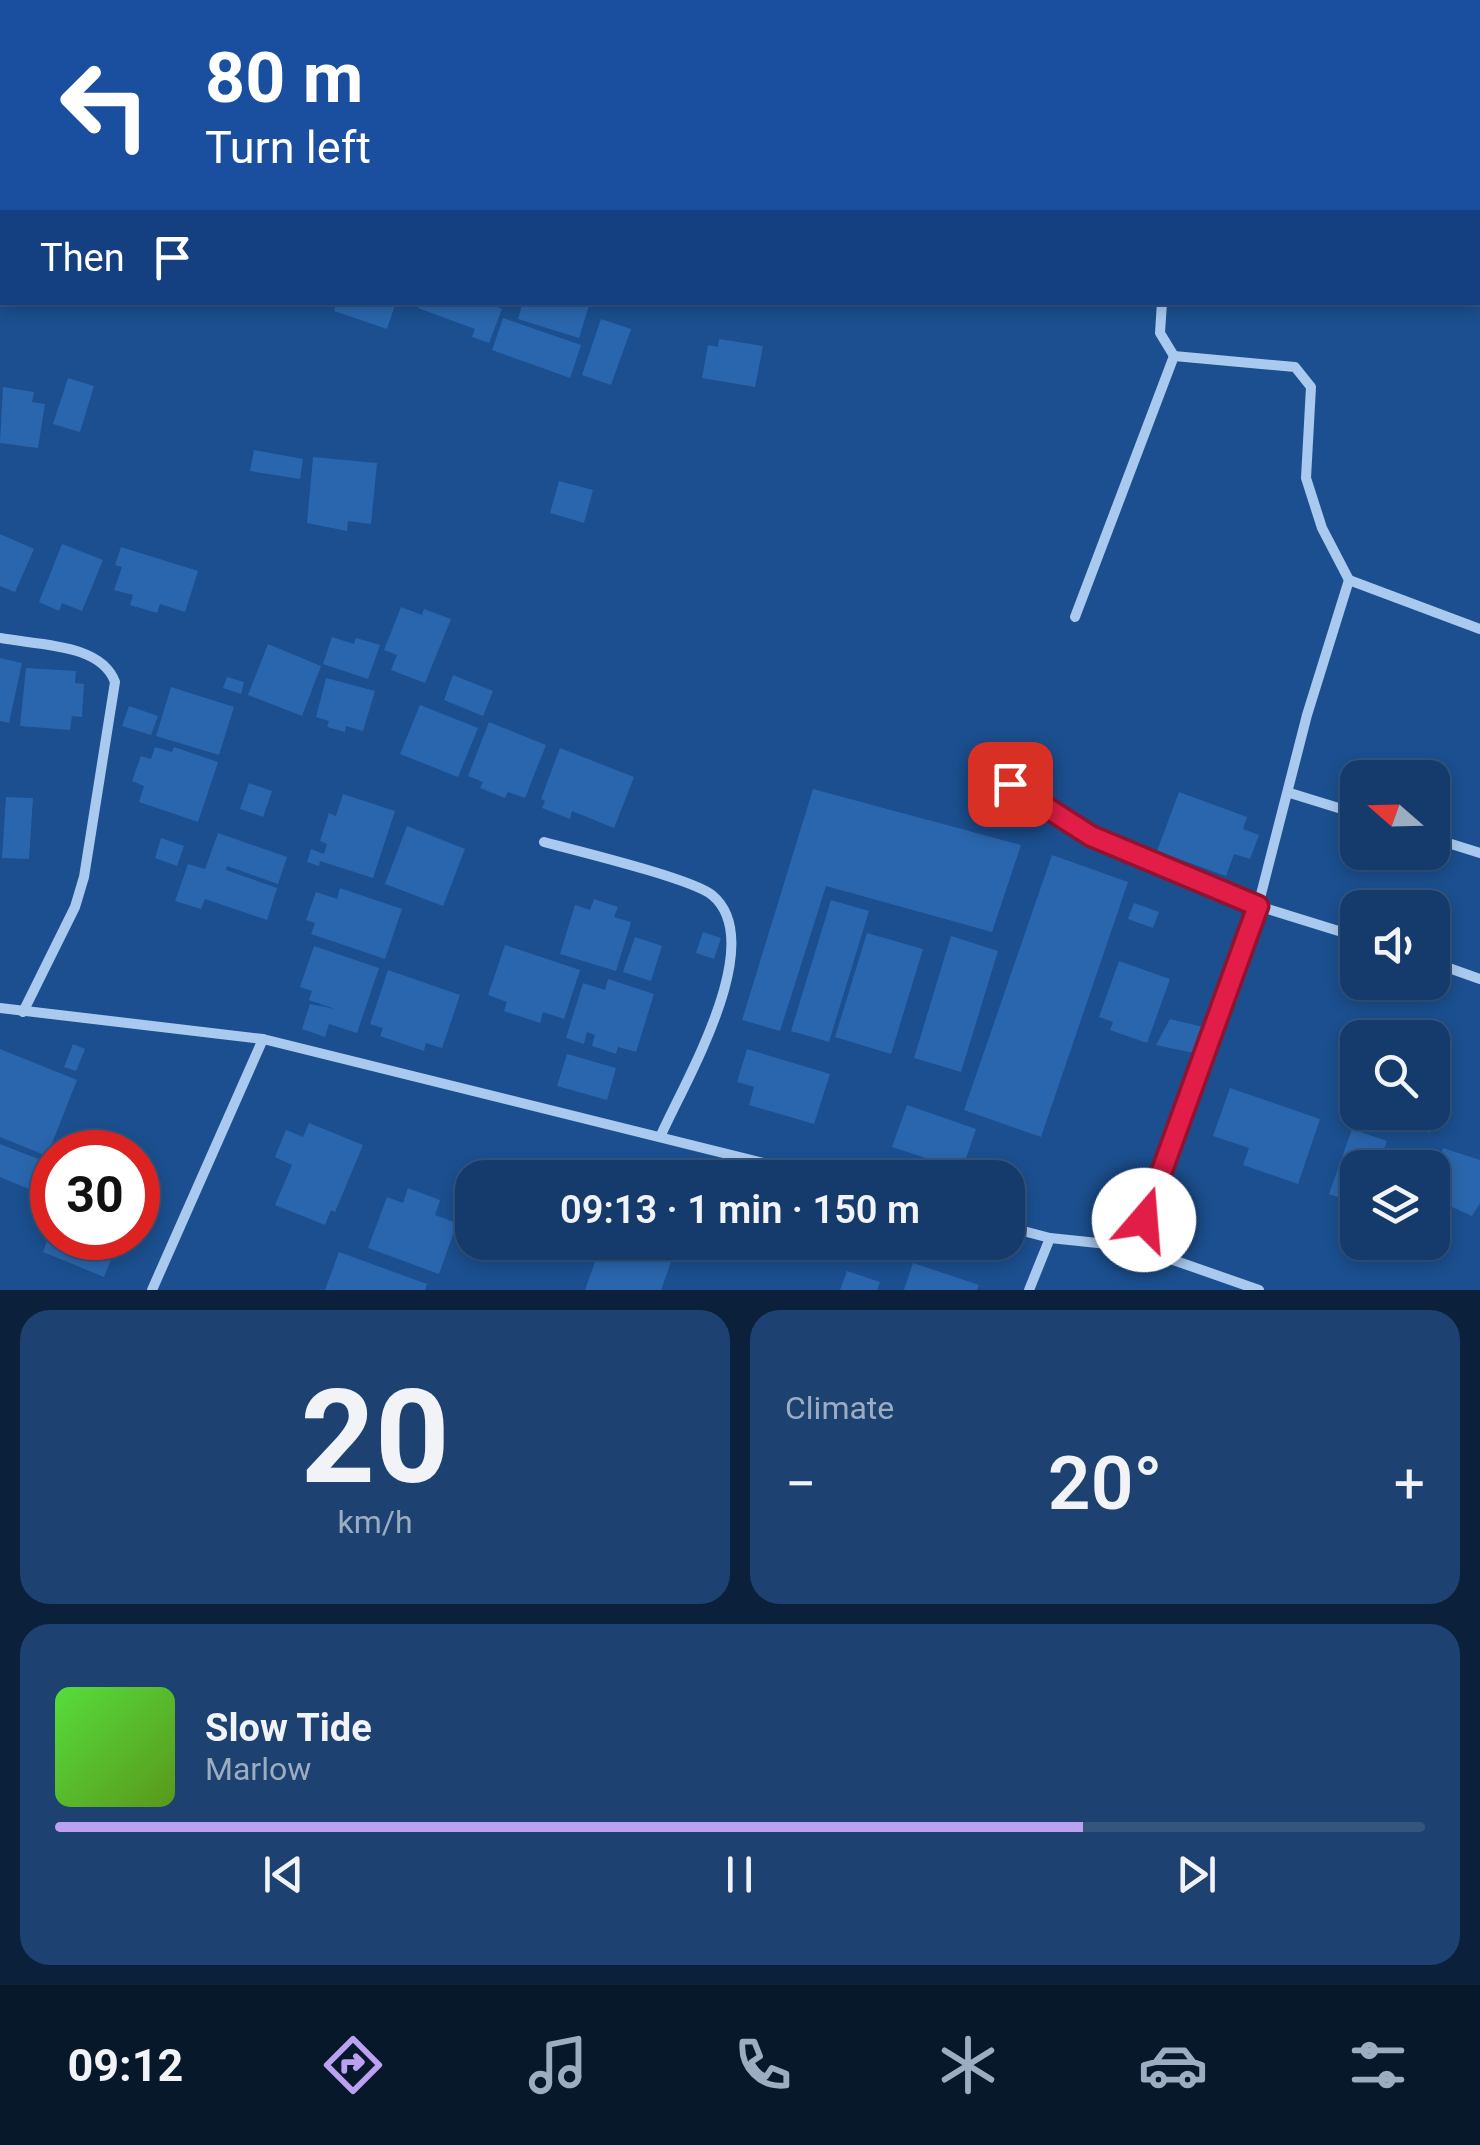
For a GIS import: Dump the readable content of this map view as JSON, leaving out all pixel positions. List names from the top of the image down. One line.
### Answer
{"north":"left","page":{"turn":["80 m","Turn left"],"then":"Then","limit":"30","trip":"09:13 · 1 min · 150 m","tile":[["20","km/h"],"Climate"],"heat":["−","20°","+"],"song":["Slow Tide","Marlow"],"tabs":"09:12"}}
